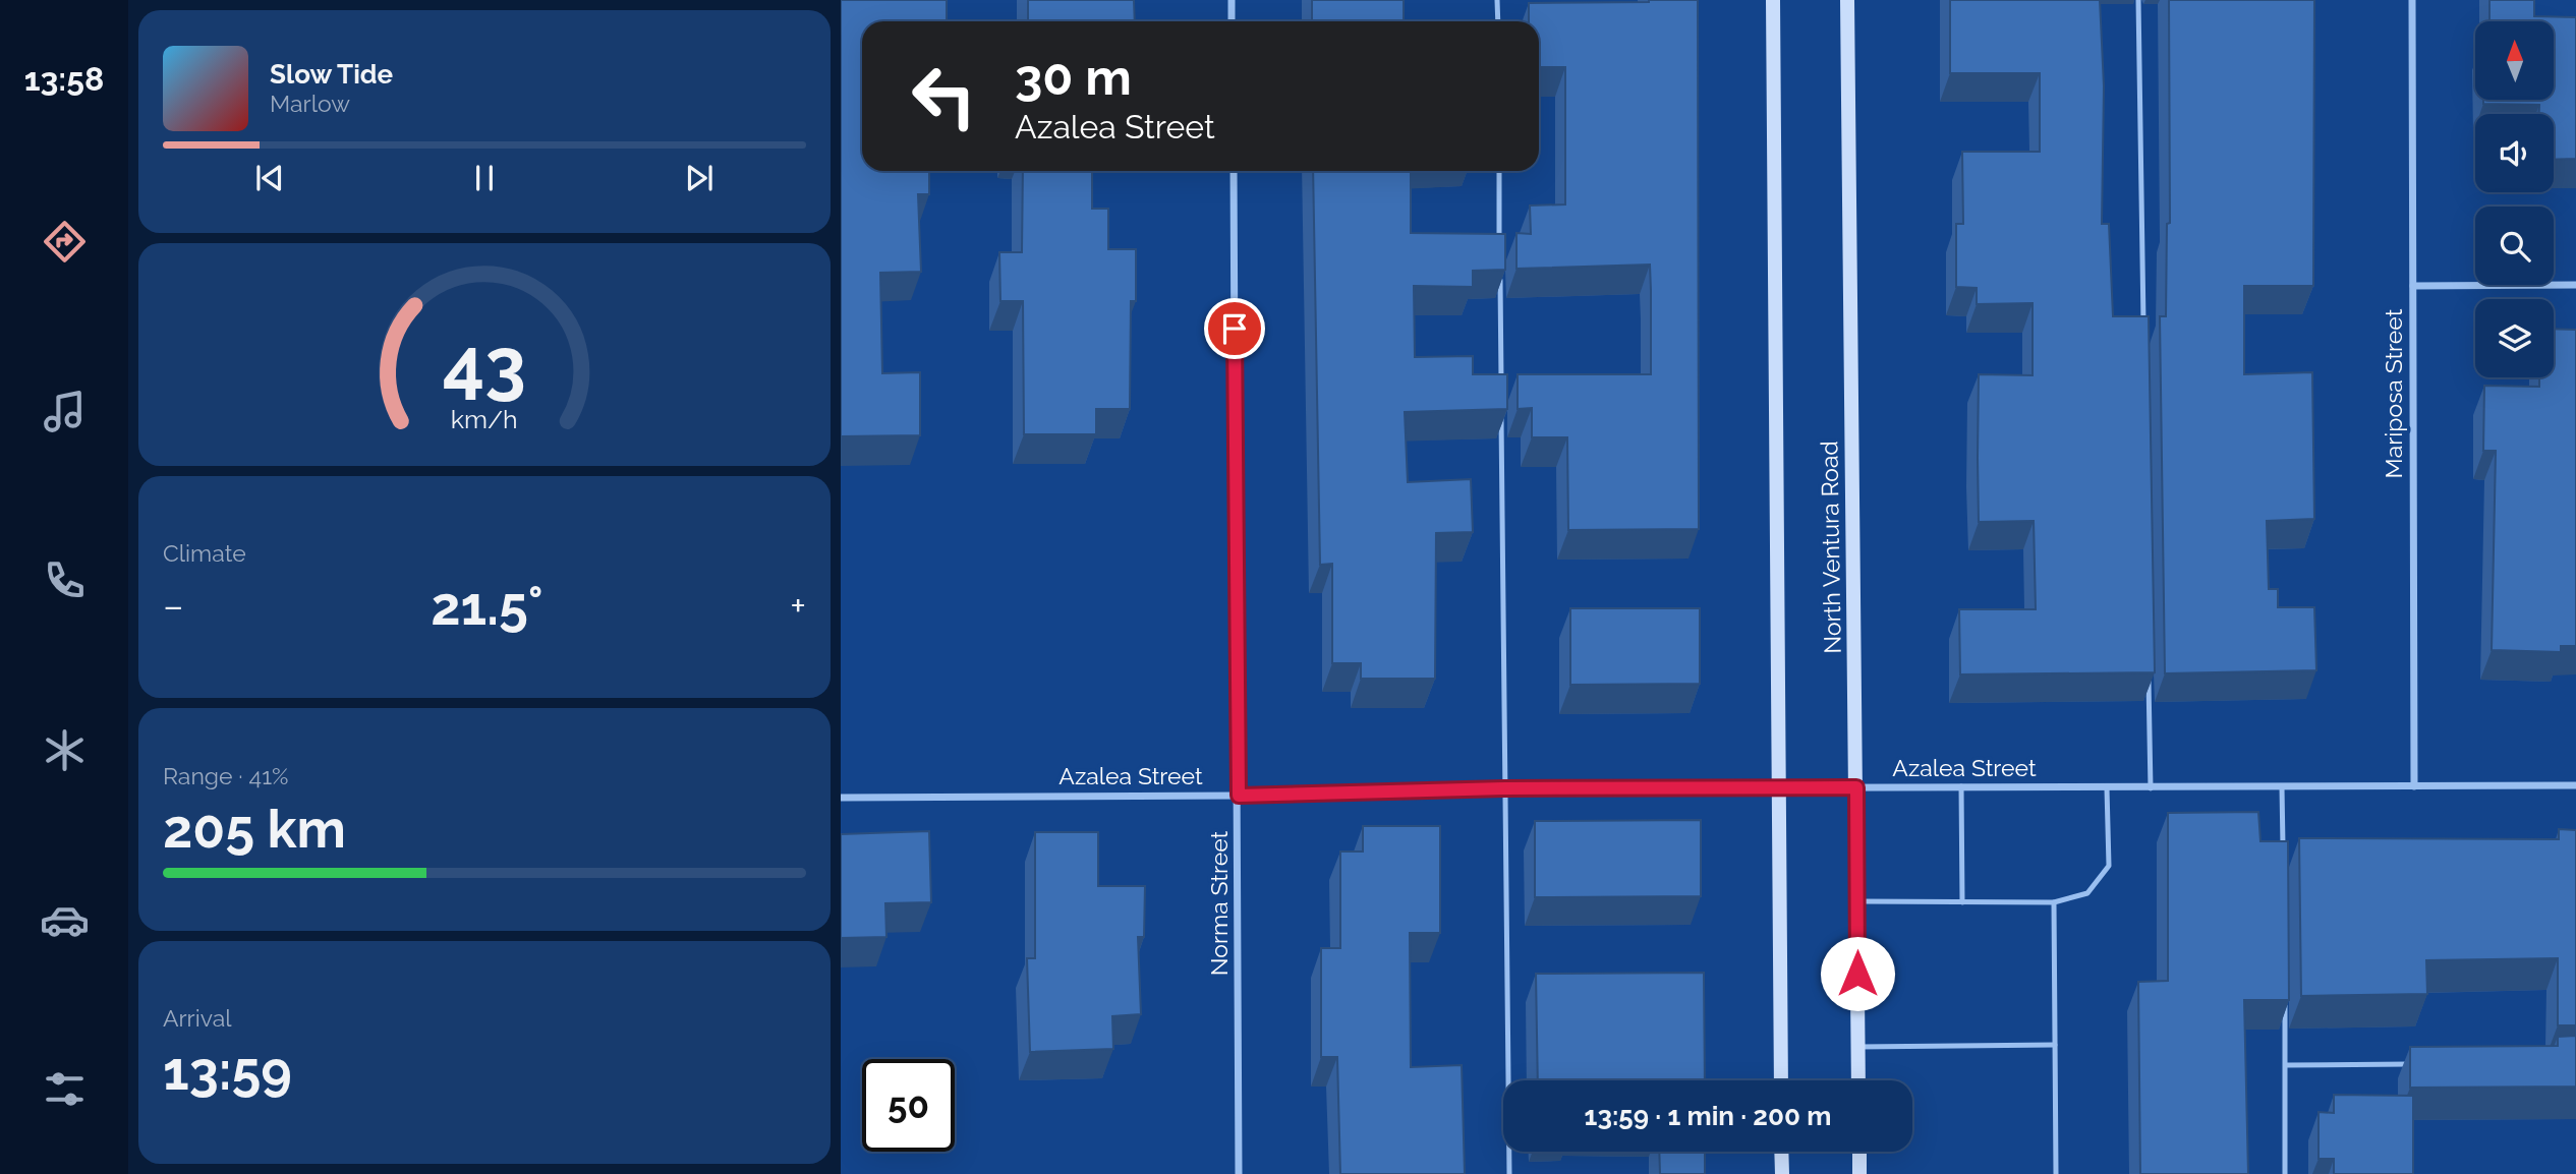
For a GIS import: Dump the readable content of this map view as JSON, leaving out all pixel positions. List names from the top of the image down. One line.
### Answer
{"streets":{"main road":["North Ventura Road"],"street":["Mariposa Street","Azalea Street","Norma Street"]},"crossings":[["Mariposa Street","Azalea Street"],["North Ventura Road","Azalea Street"],["Azalea Street","Norma Street"]],"north":"top","page":{"tabs":"13:58","turn":["30 m","Azalea Street"],"song":["Slow Tide","Marlow"],"tile":["Climate",["Range · 41%","205 km"],["Arrival","13:59"]],"heat":["−","21.5°","+"],"limit":"50","trip":"13:59 · 1 min · 200 m","gauge":["43","km/h"]}}
